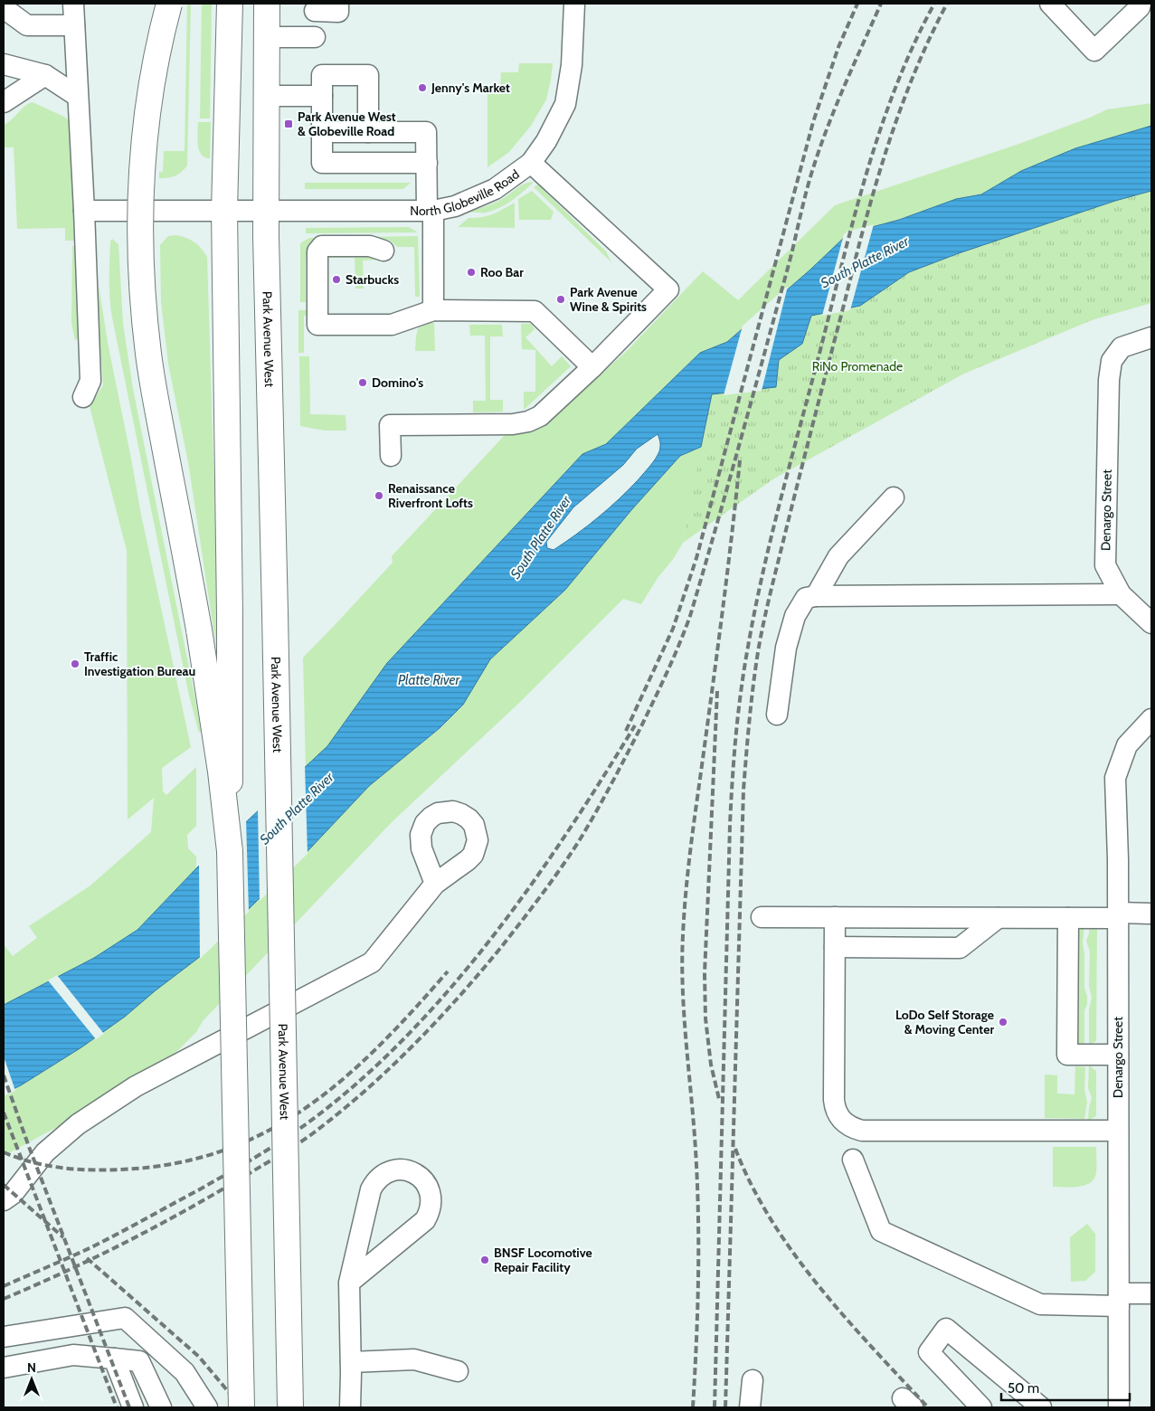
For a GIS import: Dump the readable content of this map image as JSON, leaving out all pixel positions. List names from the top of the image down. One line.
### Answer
{"streets":{"main road":["Park Avenue West"],"street":["North Globeville Road","Denargo Street"]},"crossings":[["North Globeville Road","Park Avenue West"]],"water":["South Platte River","Platte River"],"parks":["RiNo Promenade"],"places":{"other":["Jenny's Market","Roo Bar","Starbucks","Park Avenue Wine & Spirits","Domino's","Renaissance Riverfront Lofts","Traffic Investigation Bureau","LoDo Self Storage & Moving Center","BNSF Locomotive Repair Facility"],"transit":["Park Avenue West & Globeville Road"]},"scale_bar":"50 m","north":"top"}
